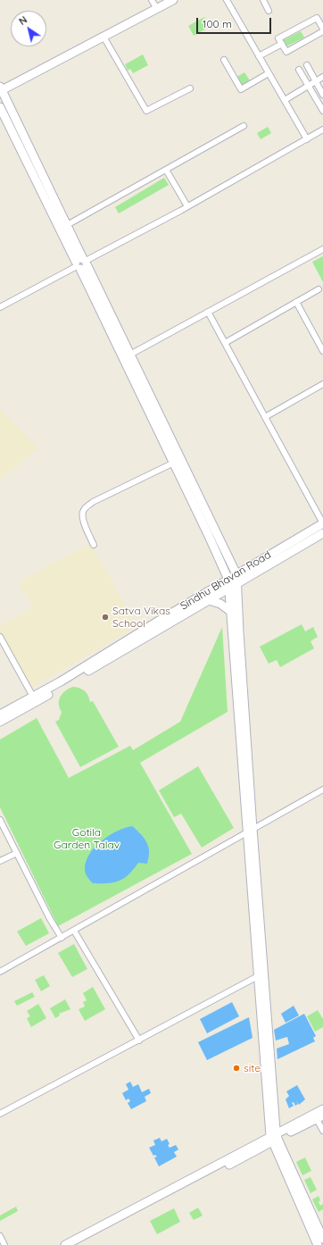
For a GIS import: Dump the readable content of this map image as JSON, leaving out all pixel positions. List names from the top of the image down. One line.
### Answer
{"streets":{"main road":["Sindhu Bhavan Road"]},"parks":["Gotila Garden Talav"],"places":["Satva Vikas School","site"],"scale_bar":"100 m","north":"top left"}
